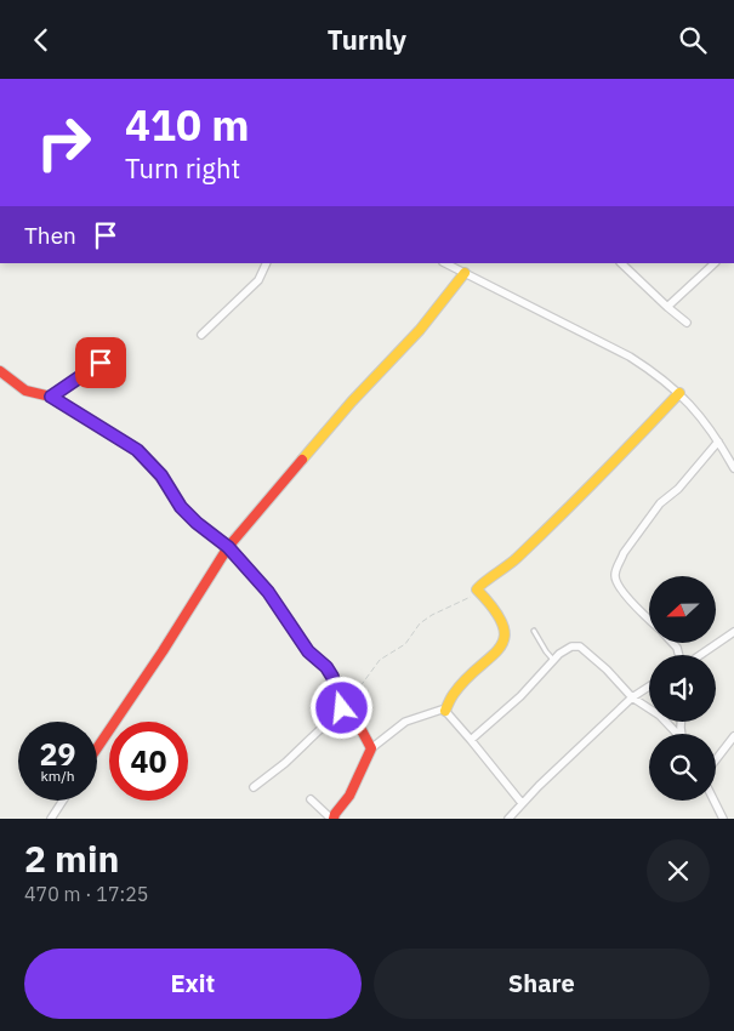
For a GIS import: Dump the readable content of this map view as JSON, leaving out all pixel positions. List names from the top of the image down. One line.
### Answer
{"north":"left","page":{"header":"Turnly","turn":["410 m","Turn right"],"then":"Then","speed":"29 km/h","limit":"40","heading":["2 min","470 m · 17:25"],"buttons":["Exit","Share"]}}
